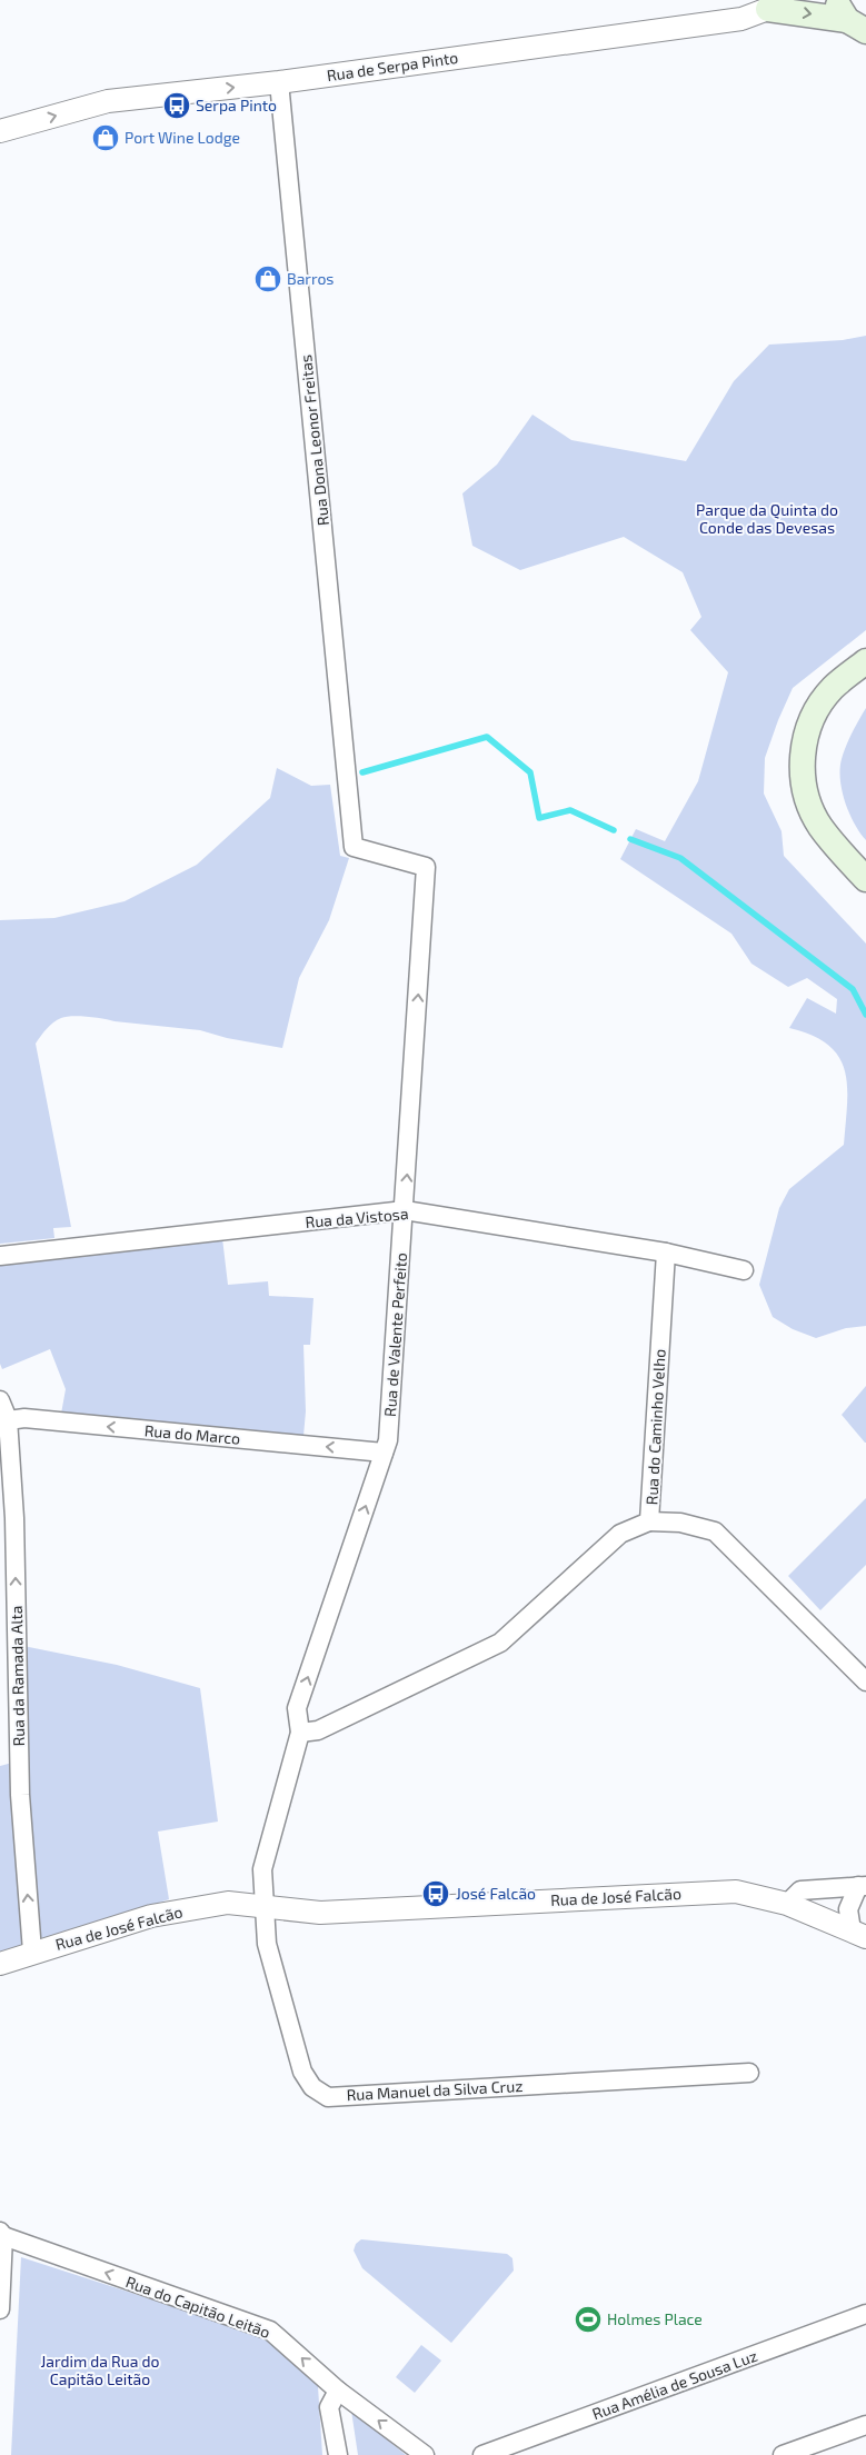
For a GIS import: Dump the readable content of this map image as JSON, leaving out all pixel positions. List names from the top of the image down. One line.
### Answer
{"streets":{"street":["Rua de Serpa Pinto","Rua Dona Leonor Freitas","Rua da Vistosa","Rua de Valente Perfeito","Rua do Caminho Velho","Rua do Marco","Rua da Ramada Alta","Rua de José Falcão","Rua Manuel da Silva Cruz","Rua do Capitão Leitão","Rua Amélia de Sousa Luz"]},"crossings":[["Rua de Serpa Pinto","Rua Dona Leonor Freitas"],["Rua Dona Leonor Freitas","Rua de Valente Perfeito"],["Rua da Vistosa","Rua de Valente Perfeito"],["Rua da Vistosa","Rua do Caminho Velho"],["Rua de Valente Perfeito","Rua do Caminho Velho"],["Rua de Valente Perfeito","Rua do Marco"],["Rua de Valente Perfeito","Rua de José Falcão"],["Rua de Valente Perfeito","Rua Manuel da Silva Cruz"],["Rua do Marco","Rua da Ramada Alta"],["Rua da Ramada Alta","Rua de José Falcão"],["Rua de José Falcão","Rua Manuel da Silva Cruz"]],"one_way":["Rua de Serpa Pinto","Rua de Valente Perfeito","Rua do Marco","Rua da Ramada Alta","Rua do Capitão Leitão"],"parks":["Parque da Quinta do Conde das Devesas","Jardim da Rua do Capitão Leitão"],"places":{"bus stop":["Serpa Pinto","José Falcão"],"shop":["Port Wine Lodge","Barros"],"sports":["Holmes Place"]}}
